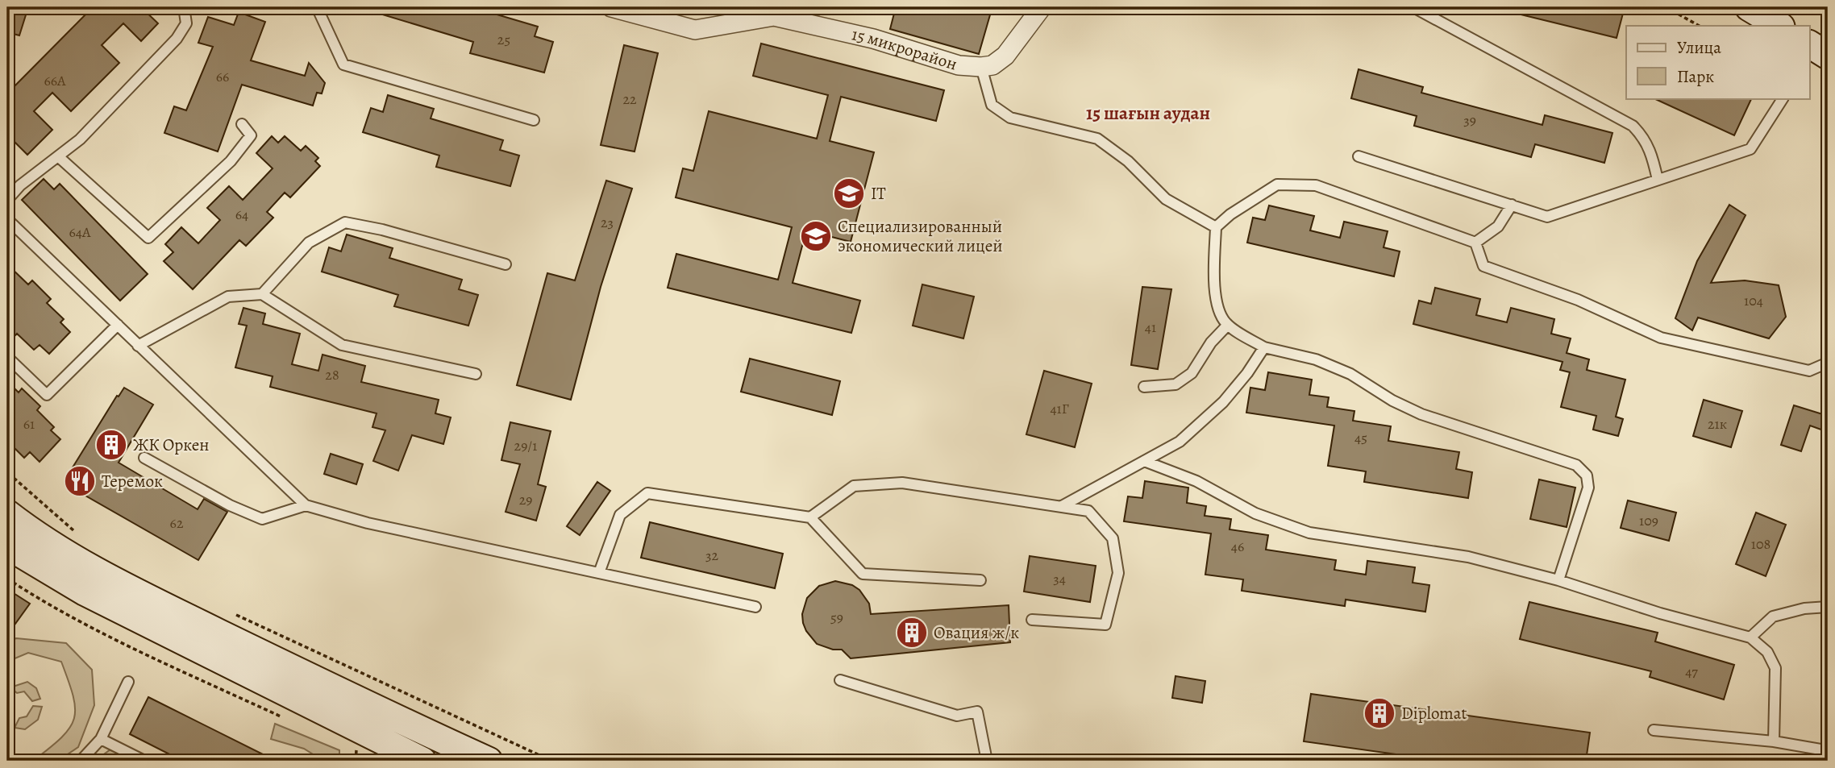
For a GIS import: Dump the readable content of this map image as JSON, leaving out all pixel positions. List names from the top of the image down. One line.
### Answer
{"streets":{"street":["15 микрорайон"]},"districts":["15 шағын аудан"],"places":{"school or university":["IT","Специализированный экономический лицей"],"building":["ЖК Оркен","Овация ж/к","Diplomat"],"restaurant":["Теремок"]},"house_numbers":["25","66","66А","22","39","64","23","64А","104","41","28","41Г","61","21к","45","29/1","29","109","62","108","46","32","34","59","47"],"legend":["Улица","Парк"]}
